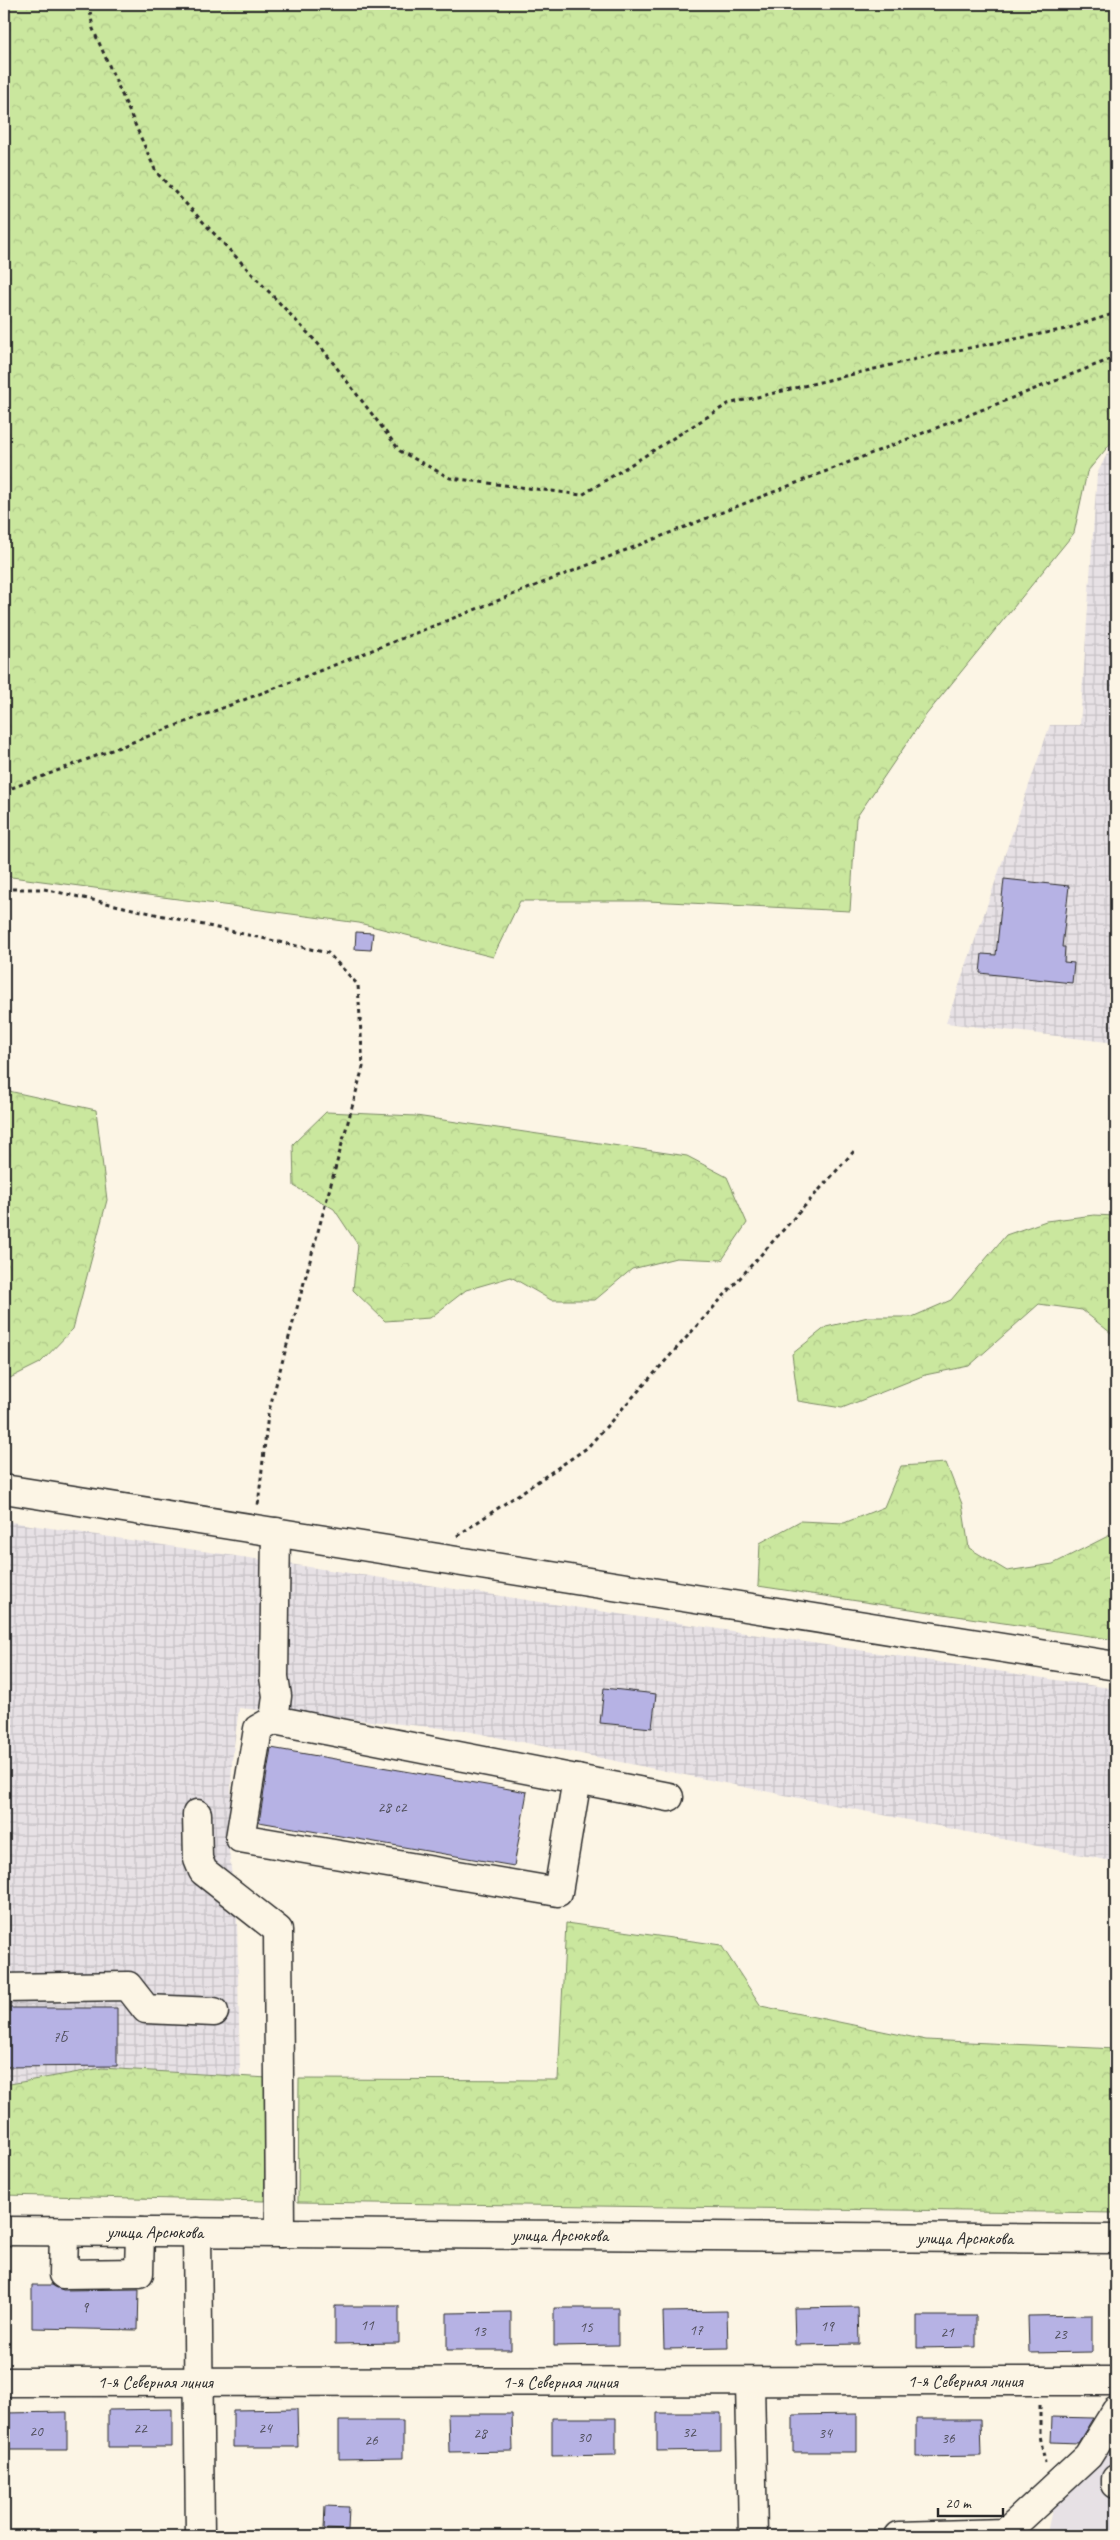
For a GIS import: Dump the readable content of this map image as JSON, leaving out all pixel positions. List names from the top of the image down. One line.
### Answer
{"streets":{"street":["улица Арсюкова","1-я Северная линия"]},"house_numbers":["28 с2","7Б","9","11","19","15","17","13","21","23","22","24","20","32","28","34","30","36","26"],"scale_bar":"20 m"}
